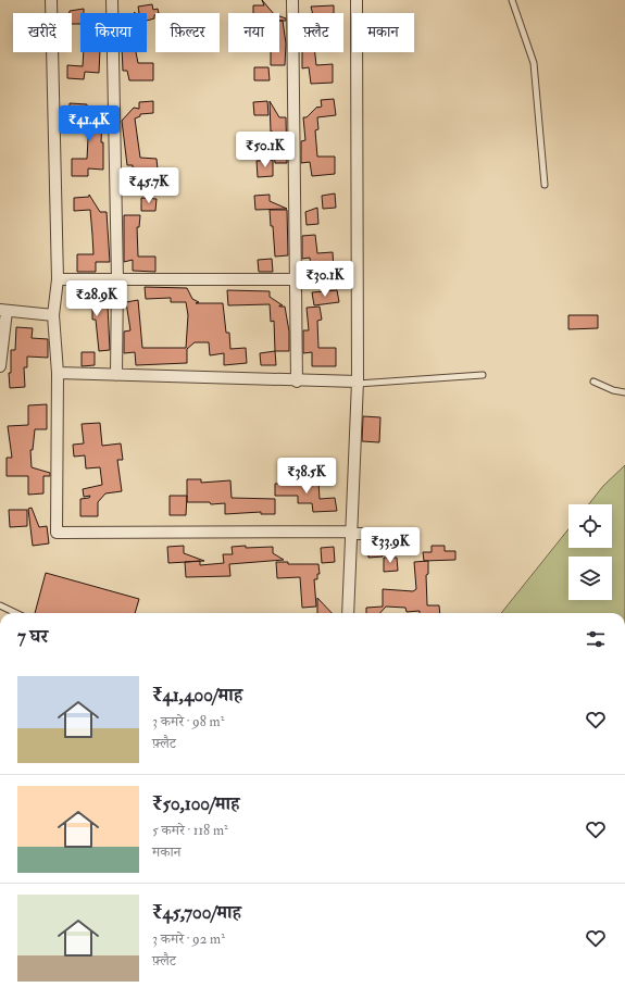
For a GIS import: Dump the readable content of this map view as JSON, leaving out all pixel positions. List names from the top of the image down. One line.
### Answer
{"page":{"chip":["खरीदें","किराया","फ़िल्टर","नया","फ़्लैट","मकान"],"price":["₹41.4K","₹50.1K","₹45.7K","₹30.1K","₹28.9K","₹38.5K","₹33.9K"],"heading":"7 घर","list":[{"name":"₹41,400/माह","note":"3 कमरे · 98 m² · फ़्लैट"},{"name":"₹50,100/माह","note":"5 कमरे · 118 m² · मकान"},{"name":"₹45,700/माह","note":"3 कमरे · 92 m² · फ़्लैट"}]}}
